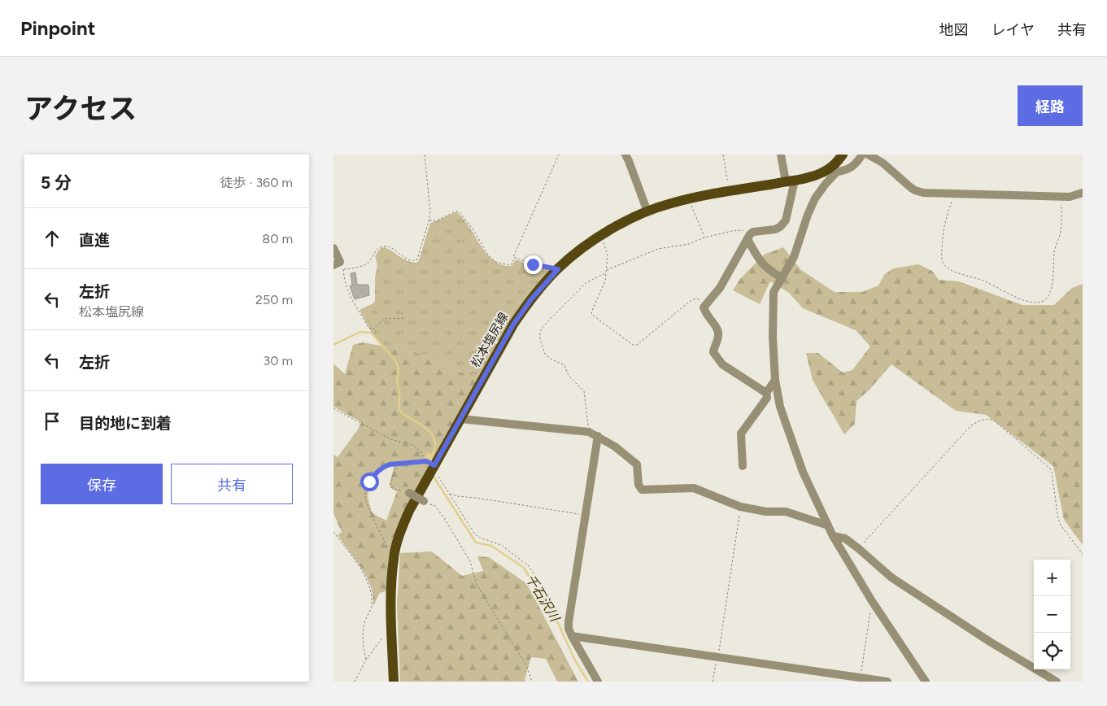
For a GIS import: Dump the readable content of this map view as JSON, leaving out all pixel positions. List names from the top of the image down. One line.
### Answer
{"streets":{"main road":["松本塩尻線"]},"water":["千石沢川"],"page":{"header":"Pinpoint","nav":["地図","レイヤ","共有"],"title":"アクセス","buttons":["経路",["保存","共有"]],"heading":["5 分","徒歩 · 360 m"],"list":[["直進","80 m"],["左折","松本塩尻線","250 m"],["左折","30 m"],"目的地に到着"],"map_buttons":["+","−"]}}
